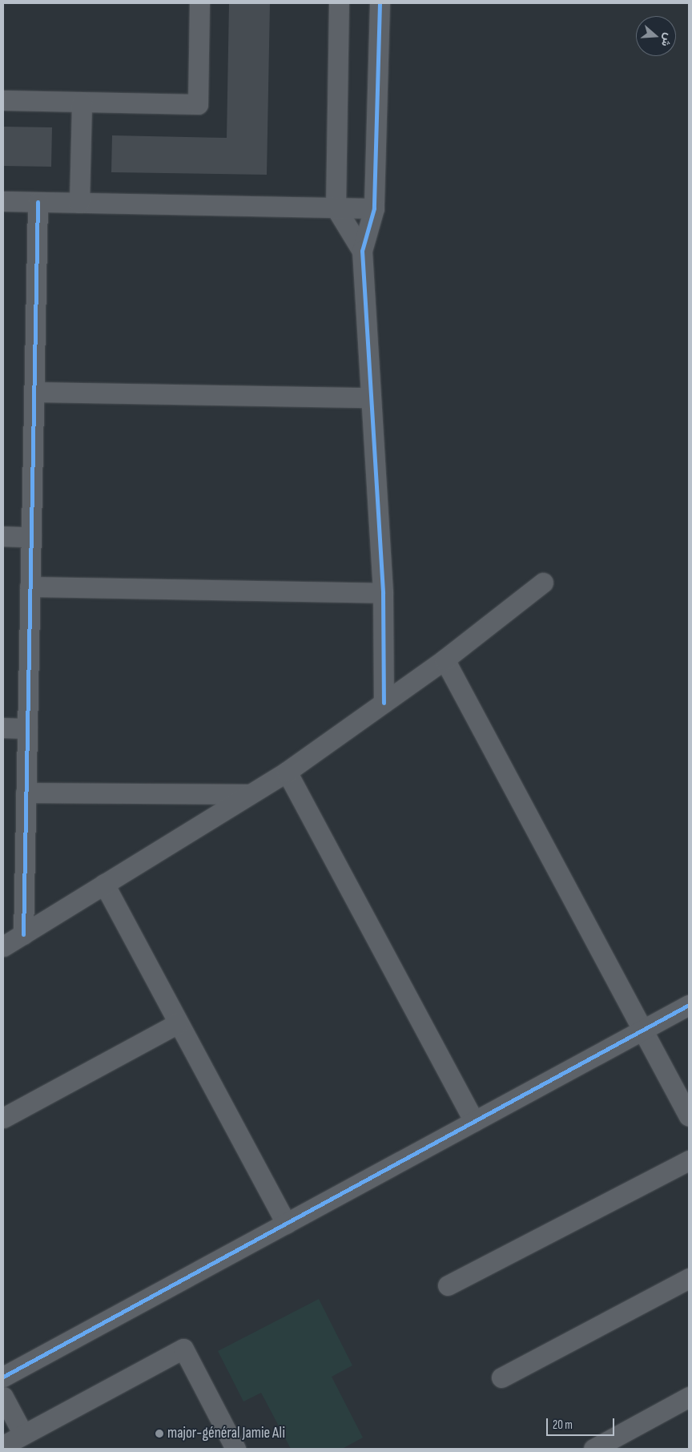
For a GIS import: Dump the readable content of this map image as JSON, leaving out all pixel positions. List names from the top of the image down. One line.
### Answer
{"places":["major-général Jamie Ali"],"scale_bar":"20 m","north":"right"}
